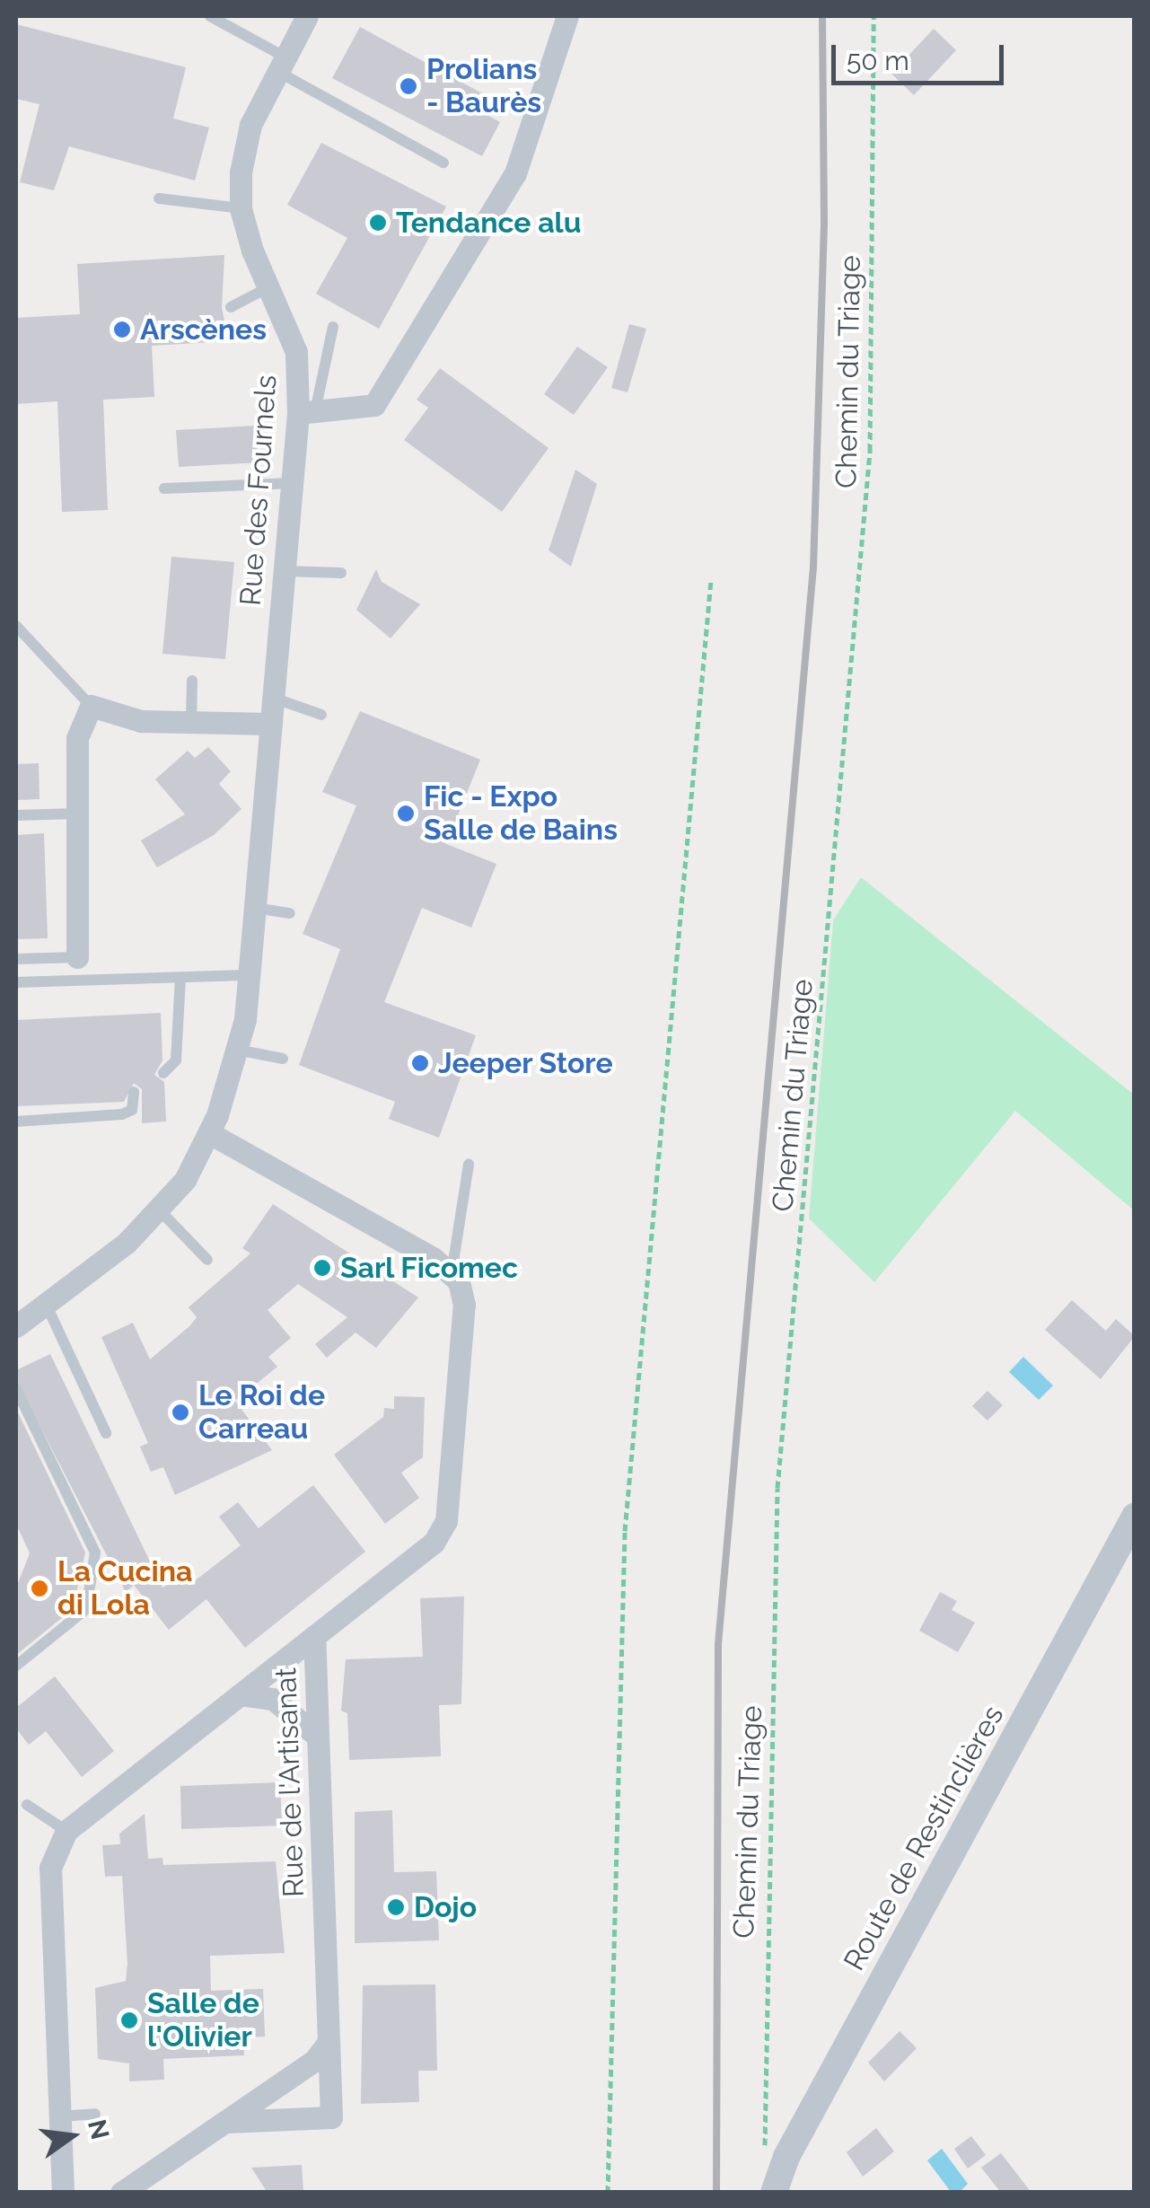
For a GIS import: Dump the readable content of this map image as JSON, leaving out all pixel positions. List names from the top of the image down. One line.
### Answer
{"streets":{"street":["Rue des Fournels","Rue de l'Artisanat","Route de Restinclières"],"path":["Chemin du Triage"]},"crossings":[["Chemin du Triage","Route de Restinclières"]],"places":["Prolians - Baurès","Tendance alu","Arscènes","Fic - Expo Salle de Bains","Jeeper Store","Sarl Ficomec","Le Roi de Carreau","La Cucina di Lola","Dojo","Salle de l'Olivier"],"scale_bar":"50 m","north":"right"}
